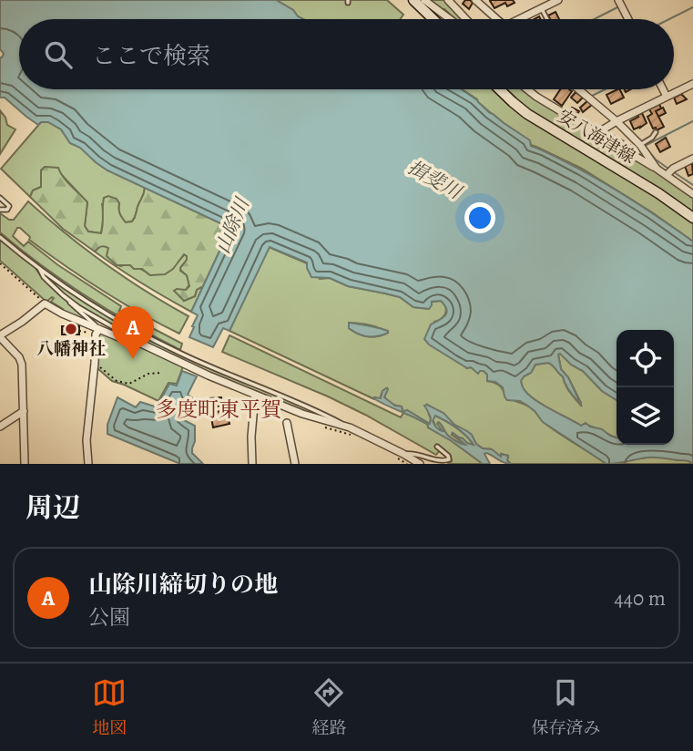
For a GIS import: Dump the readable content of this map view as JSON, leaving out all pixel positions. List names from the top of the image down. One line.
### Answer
{"streets":{"main road":["安八海津線"]},"districts":["多度町東平賀"],"water":["揖斐川","山除川"],"places":["八幡神社"],"page":{"search":"ここで検索","pins":"A","heading":"周辺","list":[{"mark":"A","name":"山除川締切りの地","note":"公園","value":"440 m"}],"nav":["地図","経路","保存済み"]}}
